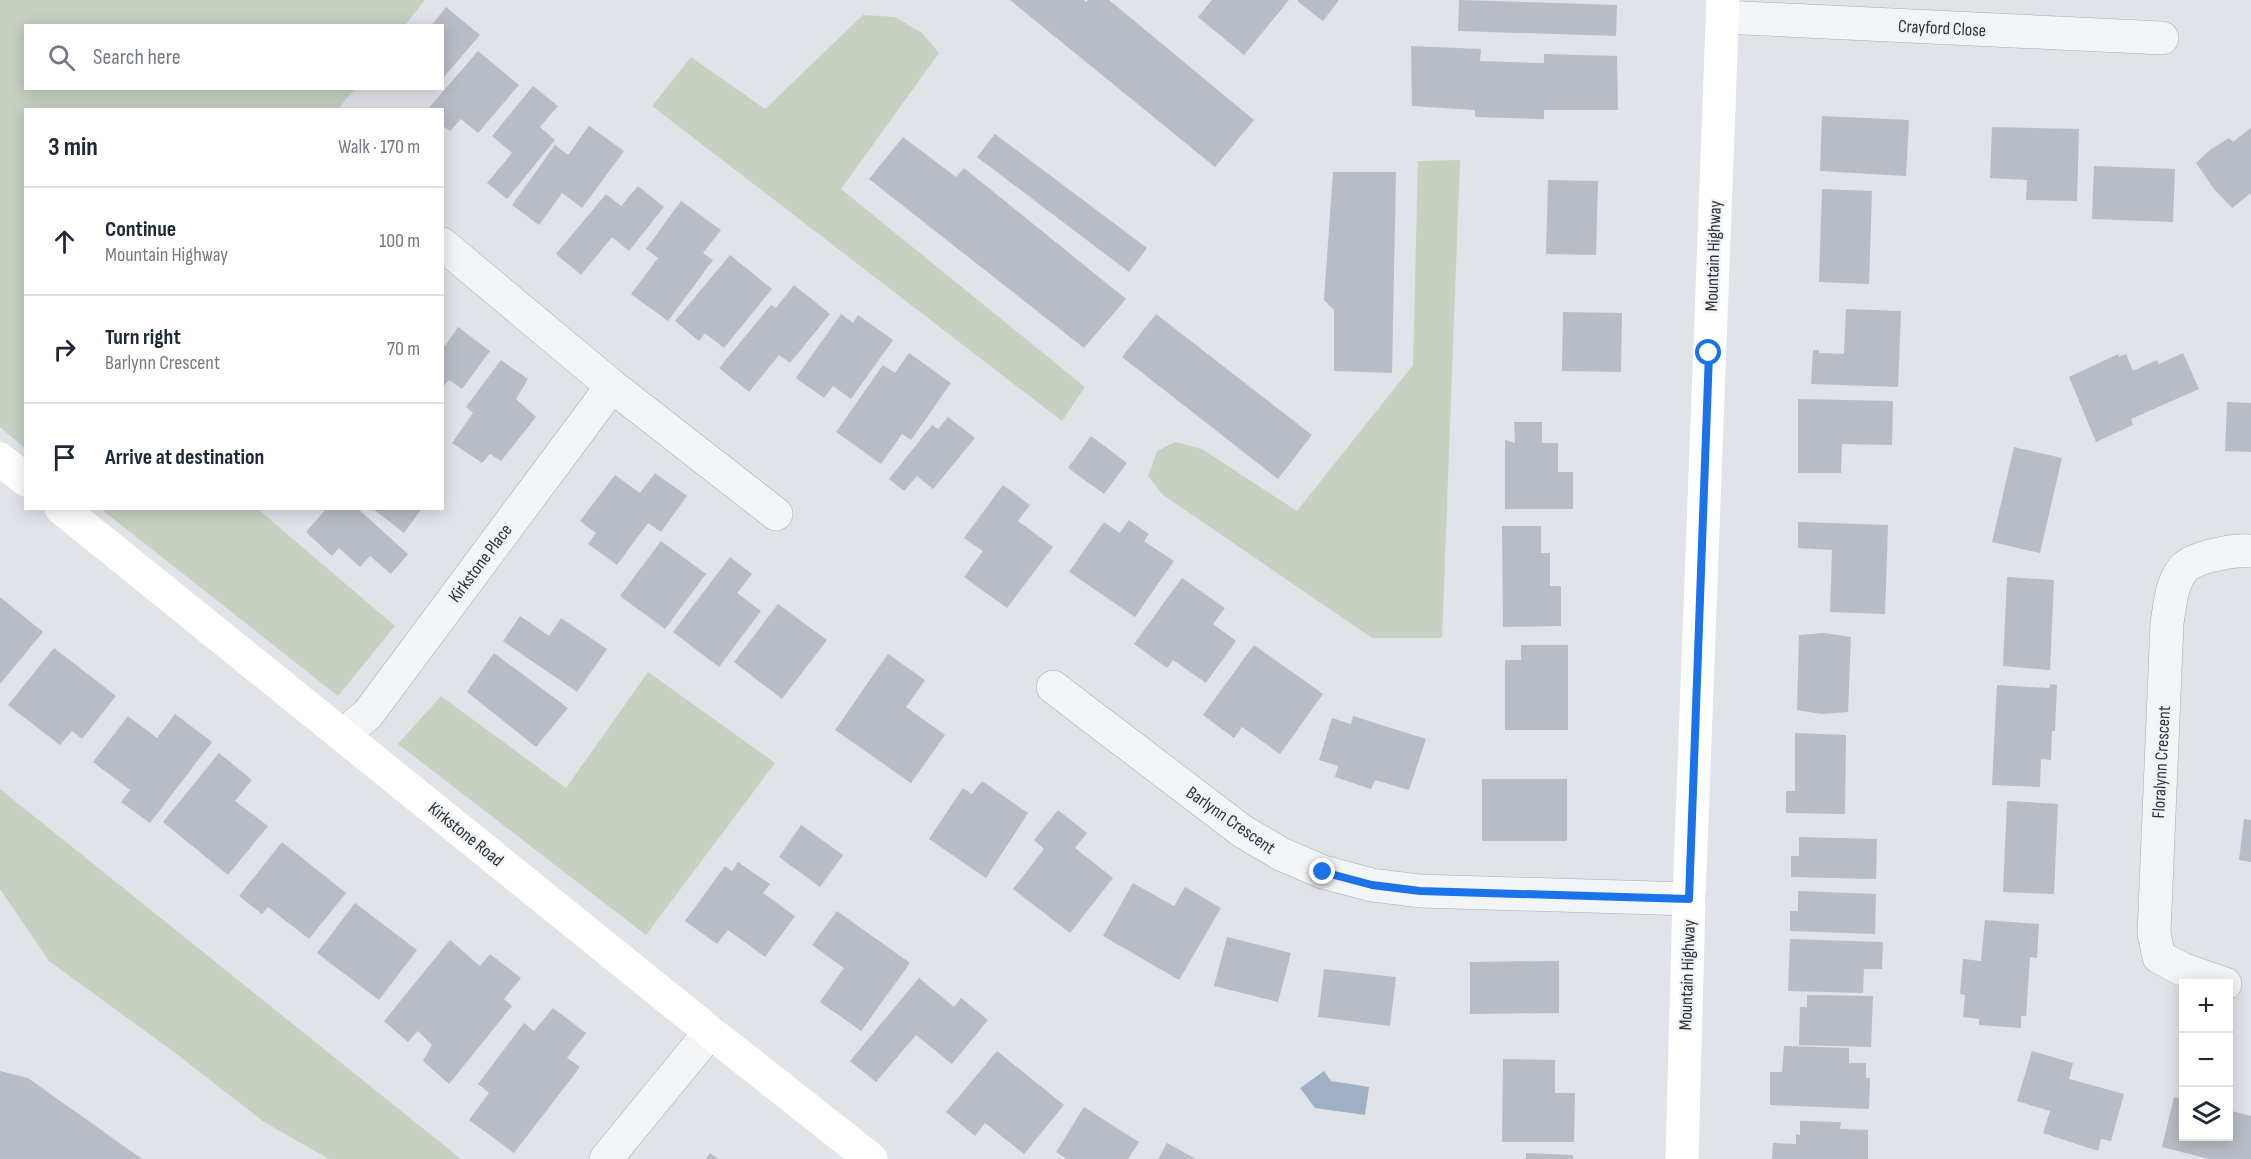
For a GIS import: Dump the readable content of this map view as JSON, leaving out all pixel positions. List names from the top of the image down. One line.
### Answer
{"streets":{"main road":["Mountain Highway","Kirkstone Road"],"street":["Crayford Close","Kirkstone Place","Floralynn Crescent","Barlynn Crescent"]},"crossings":[["Crayford Close","Mountain Highway"],["Mountain Highway","Barlynn Crescent"],["Kirkstone Place","Kirkstone Road"]],"page":{"search":"Search here","heading":["3 min","Walk · 170 m"],"list":[["Continue","Mountain Highway","100 m"],["Turn right","Barlynn Crescent","70 m"],"Arrive at destination"],"map_buttons":["+","−"]}}
